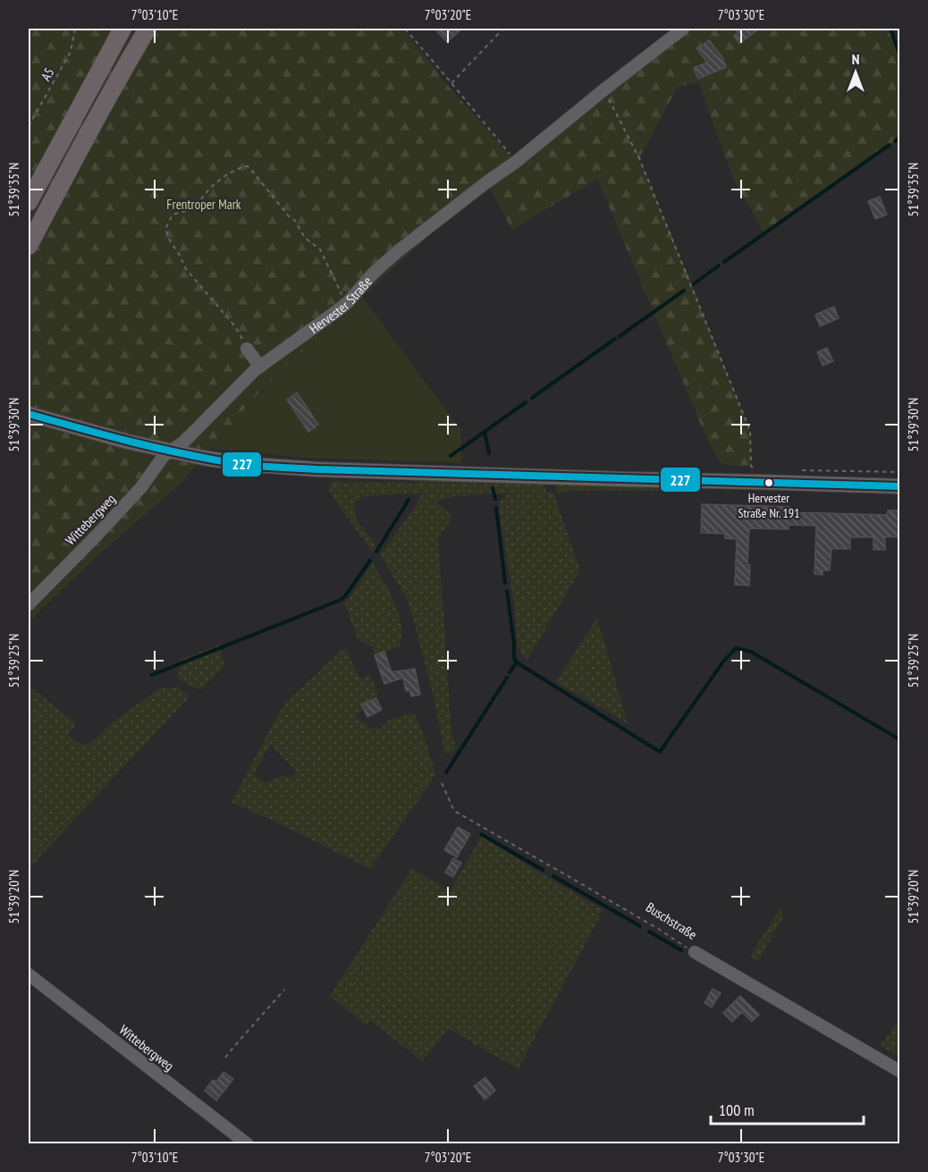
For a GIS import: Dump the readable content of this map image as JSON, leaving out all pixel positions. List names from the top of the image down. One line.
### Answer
{"streets":{"street":["Hervester Straße","Wittebergweg","Buschstraße"],"path":["A5"]},"crossings":[["Hervester Straße","Wittebergweg"]],"parks":["Frentroper Mark"],"places":["Hervester Straße Nr. 191"],"lines":["transit line 227"],"scale_bar":"100 m","north":"top","coordinates":["7°03'10\"E","7°03'20\"E","7°03'30\"E","51°39'35\"N","51°39'30\"N","51°39'25\"N","51°39'20\"N"]}
